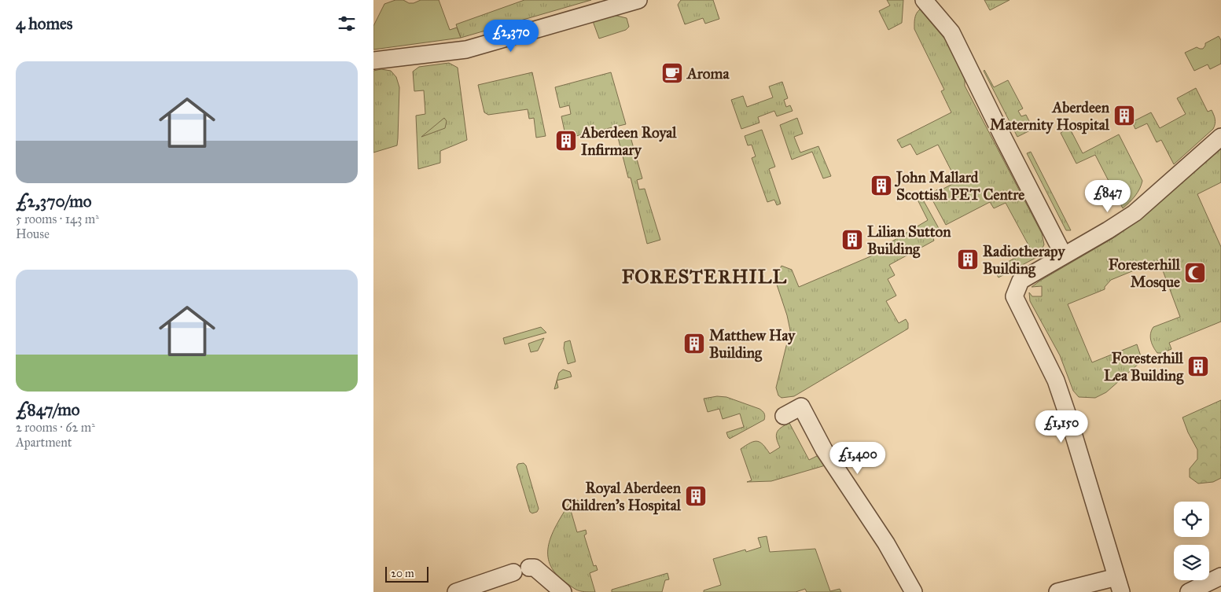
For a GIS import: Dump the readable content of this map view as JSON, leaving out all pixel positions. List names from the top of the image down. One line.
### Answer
{"districts":["FORESTERHILL"],"places":{"cafe":["Aroma"],"building":["Aberdeen Maternity Hospital","Aberdeen Royal Infirmary","John Mallard Scottish PET Centre","Lilian Sutton Building","Radiotherapy Building","Matthew Hay Building","Foresterhill Lea Building","Royal Aberdeen Children's Hospital"],"mosque":["Foresterhill Mosque"]},"scale_bar":"20 m","page":{"heading":"4 homes","price":["£2,370","£847","£1,150","£1,400"],"list":[{"name":"£2,370/mo","note":"5 rooms · 143 m² · House"},{"name":"£847/mo","note":"2 rooms · 62 m² · Apartment"}],"scale":"20 m"}}
